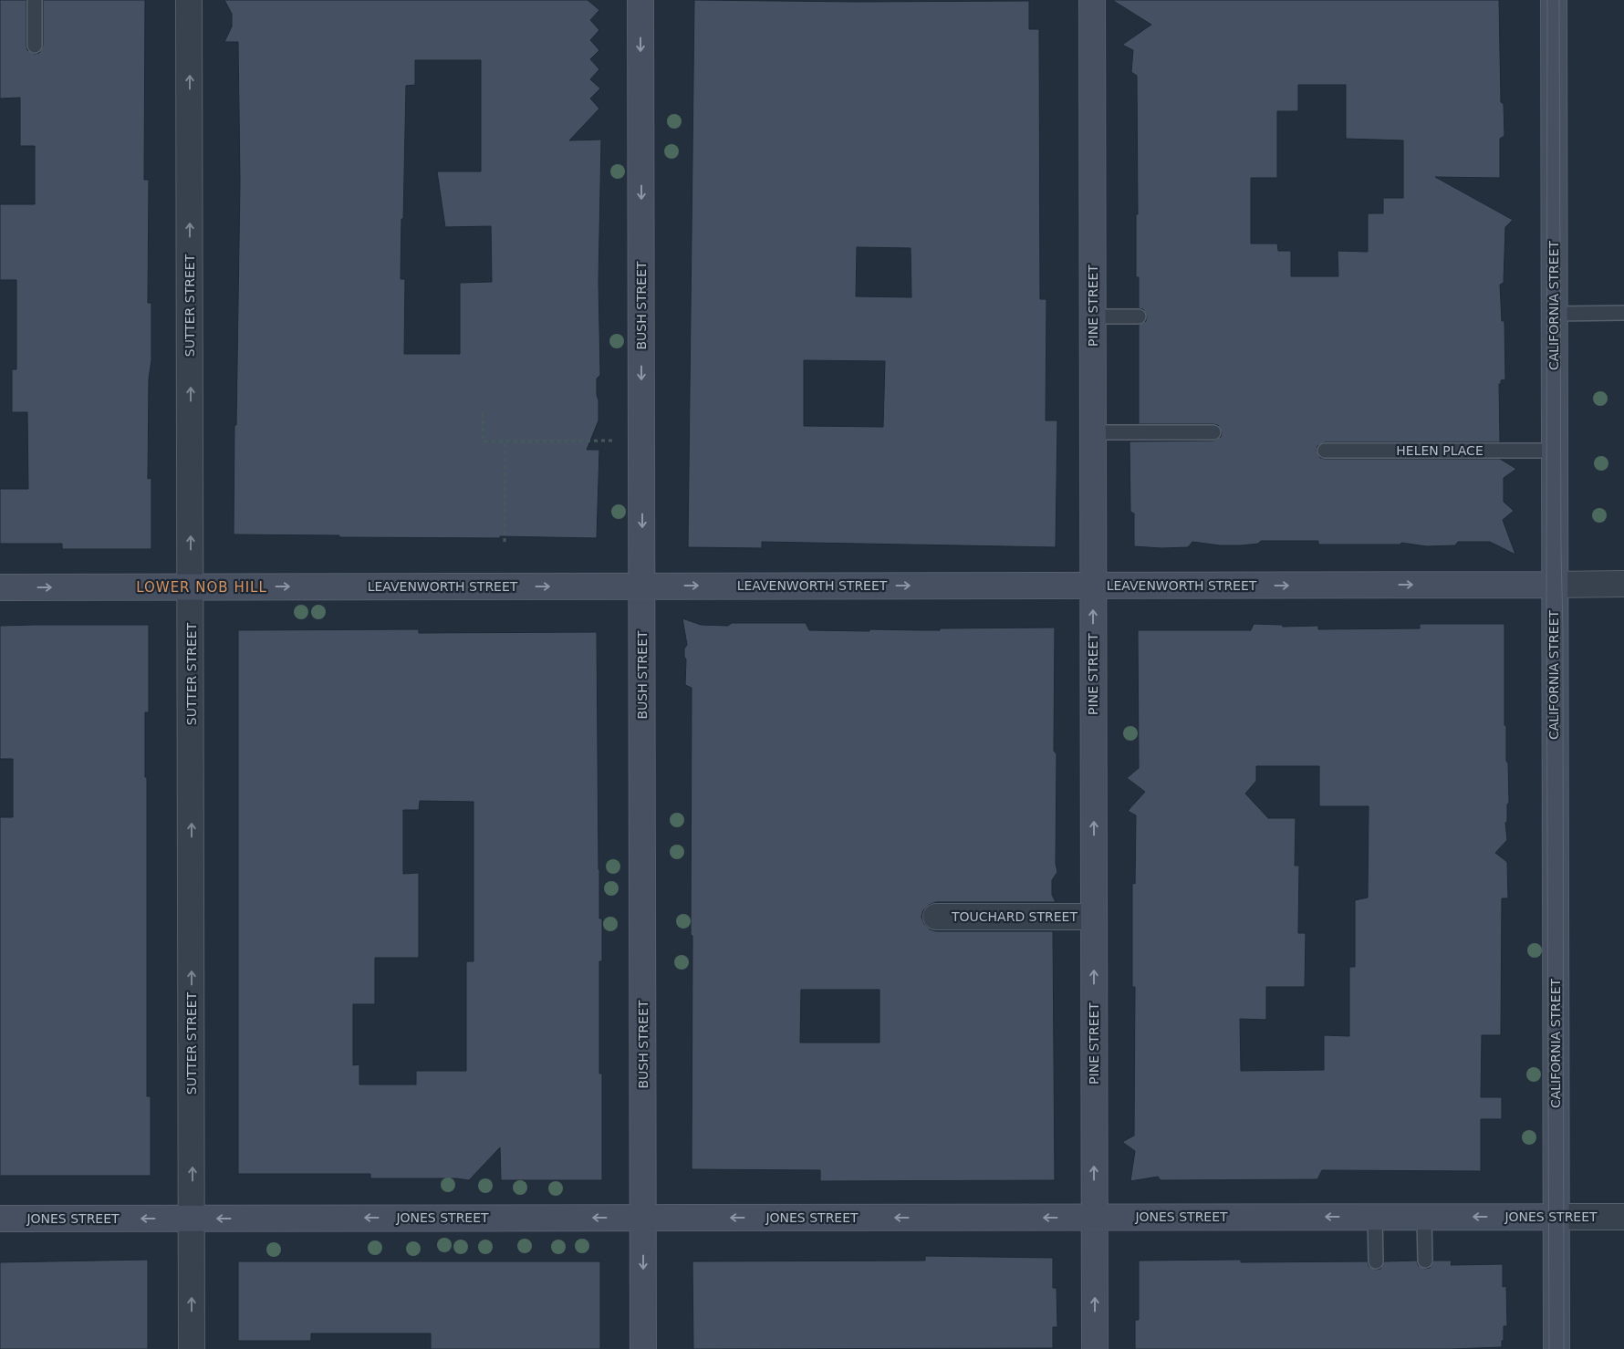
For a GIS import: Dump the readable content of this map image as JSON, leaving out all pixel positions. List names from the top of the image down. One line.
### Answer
{"streets":{"main road":["BUSH STREET","PINE STREET","CALIFORNIA STREET","LEAVENWORTH STREET","JONES STREET"],"street":["SUTTER STREET","TOUCHARD STREET"],"lane":["HELEN PLACE"]},"crossings":[["SUTTER STREET","LEAVENWORTH STREET"],["SUTTER STREET","JONES STREET"],["BUSH STREET","LEAVENWORTH STREET"],["BUSH STREET","JONES STREET"],["PINE STREET","LEAVENWORTH STREET"],["PINE STREET","TOUCHARD STREET"],["PINE STREET","JONES STREET"],["CALIFORNIA STREET","HELEN PLACE"],["CALIFORNIA STREET","LEAVENWORTH STREET"],["CALIFORNIA STREET","JONES STREET"]],"one_way":["SUTTER STREET","BUSH STREET","PINE STREET","LEAVENWORTH STREET","JONES STREET"],"districts":["LOWER NOB HILL"]}
